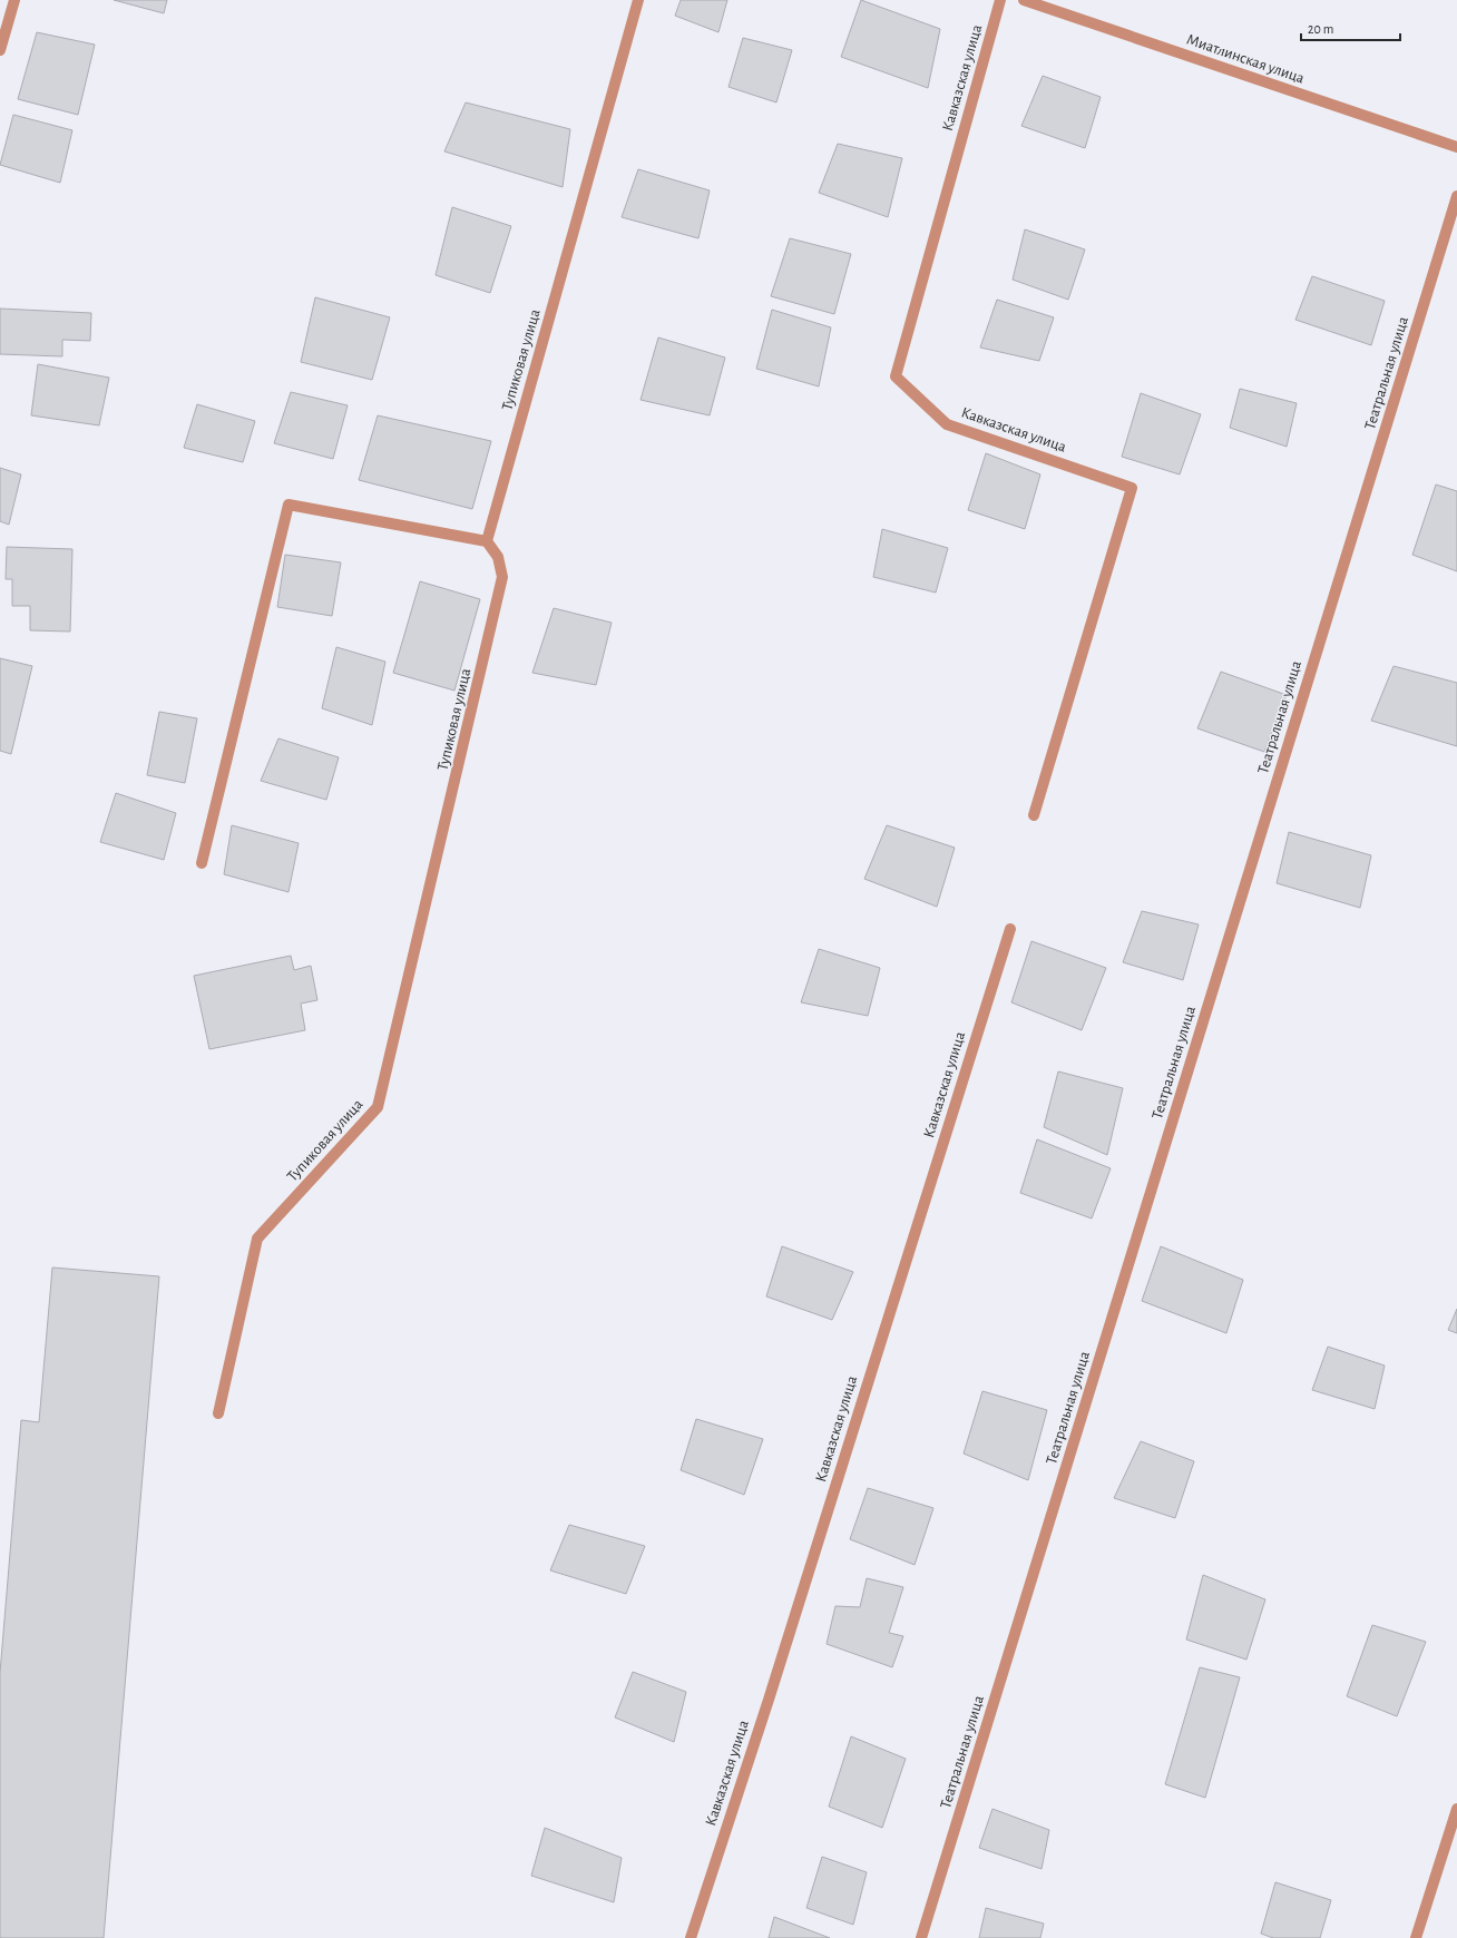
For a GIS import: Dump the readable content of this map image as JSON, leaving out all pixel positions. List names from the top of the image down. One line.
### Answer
{"streets":{"street":["Миатлинская улица","Кавказская улица","Тупиковая улица","Театральная улица"]},"scale_bar":"20 m"}
